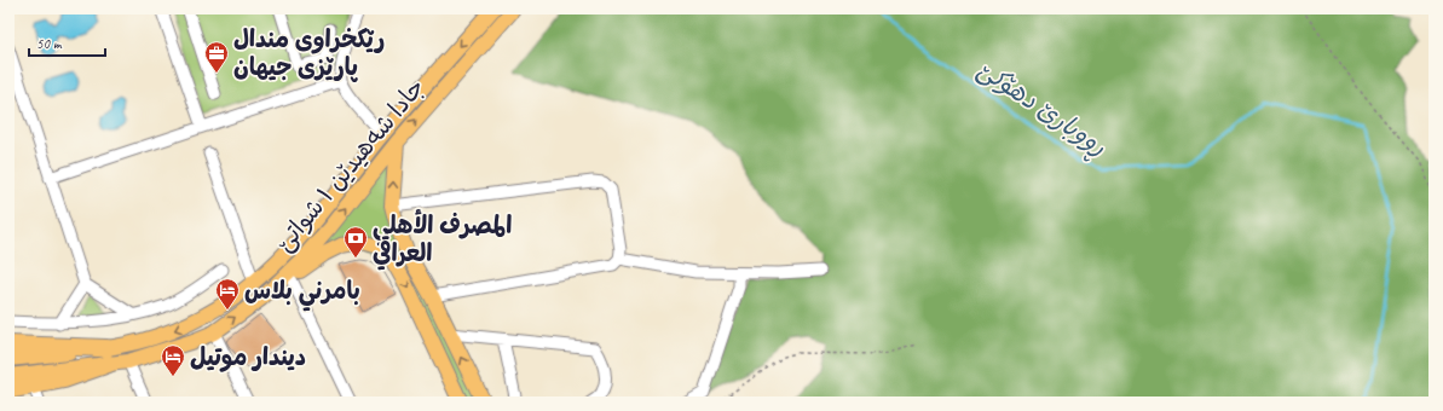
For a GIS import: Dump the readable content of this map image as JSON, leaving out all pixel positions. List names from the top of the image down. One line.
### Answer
{"streets":{"main road":["جادا شەهیدێن ١ شواتێ"]},"water":["ڕووبارێ دهۆكێ"],"places":{"office":["رێکخراوی مندال پارێزی جیهان"],"bank":["المصرف الأهلي العراقي"],"hotel":["بامرني بلاس","ديندار موتيل"]},"scale_bar":"50 m"}
